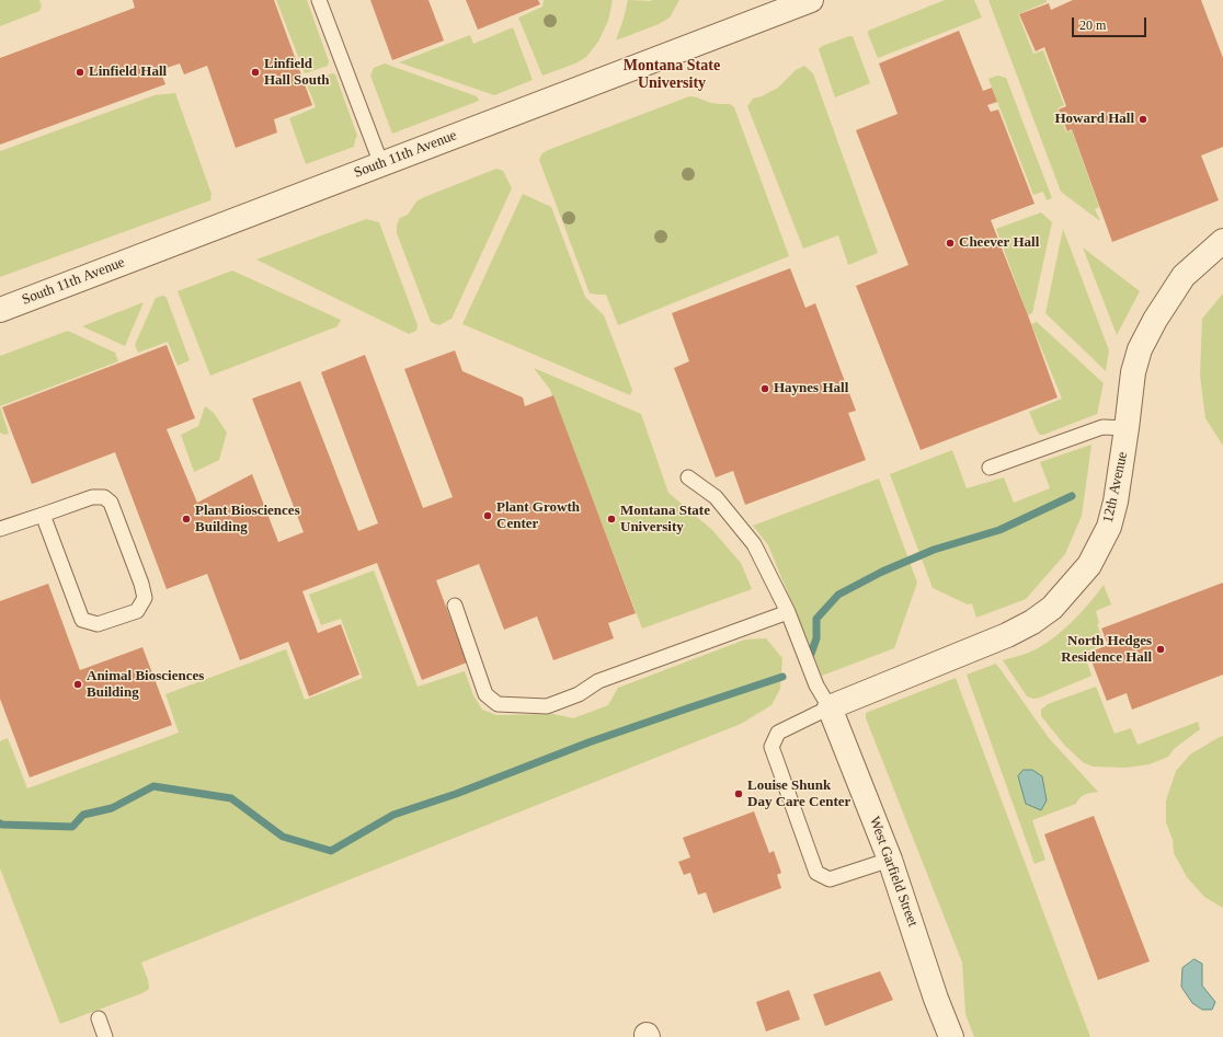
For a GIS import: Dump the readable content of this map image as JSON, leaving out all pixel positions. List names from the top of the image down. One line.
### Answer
{"streets":{"street":["South 11th Avenue","12th Avenue","West Garfield Street"]},"crossings":[["12th Avenue","West Garfield Street"]],"districts":["Montana State University"],"places":["Linfield Hall","Linfield Hall South","Howard Hall","Cheever Hall","Haynes Hall","Plant Growth Center","Plant Biosciences Building","Montana State University","North Hedges Residence Hall","Animal Biosciences Building","Louise Shunk Day Care Center"],"scale_bar":"20 m"}
